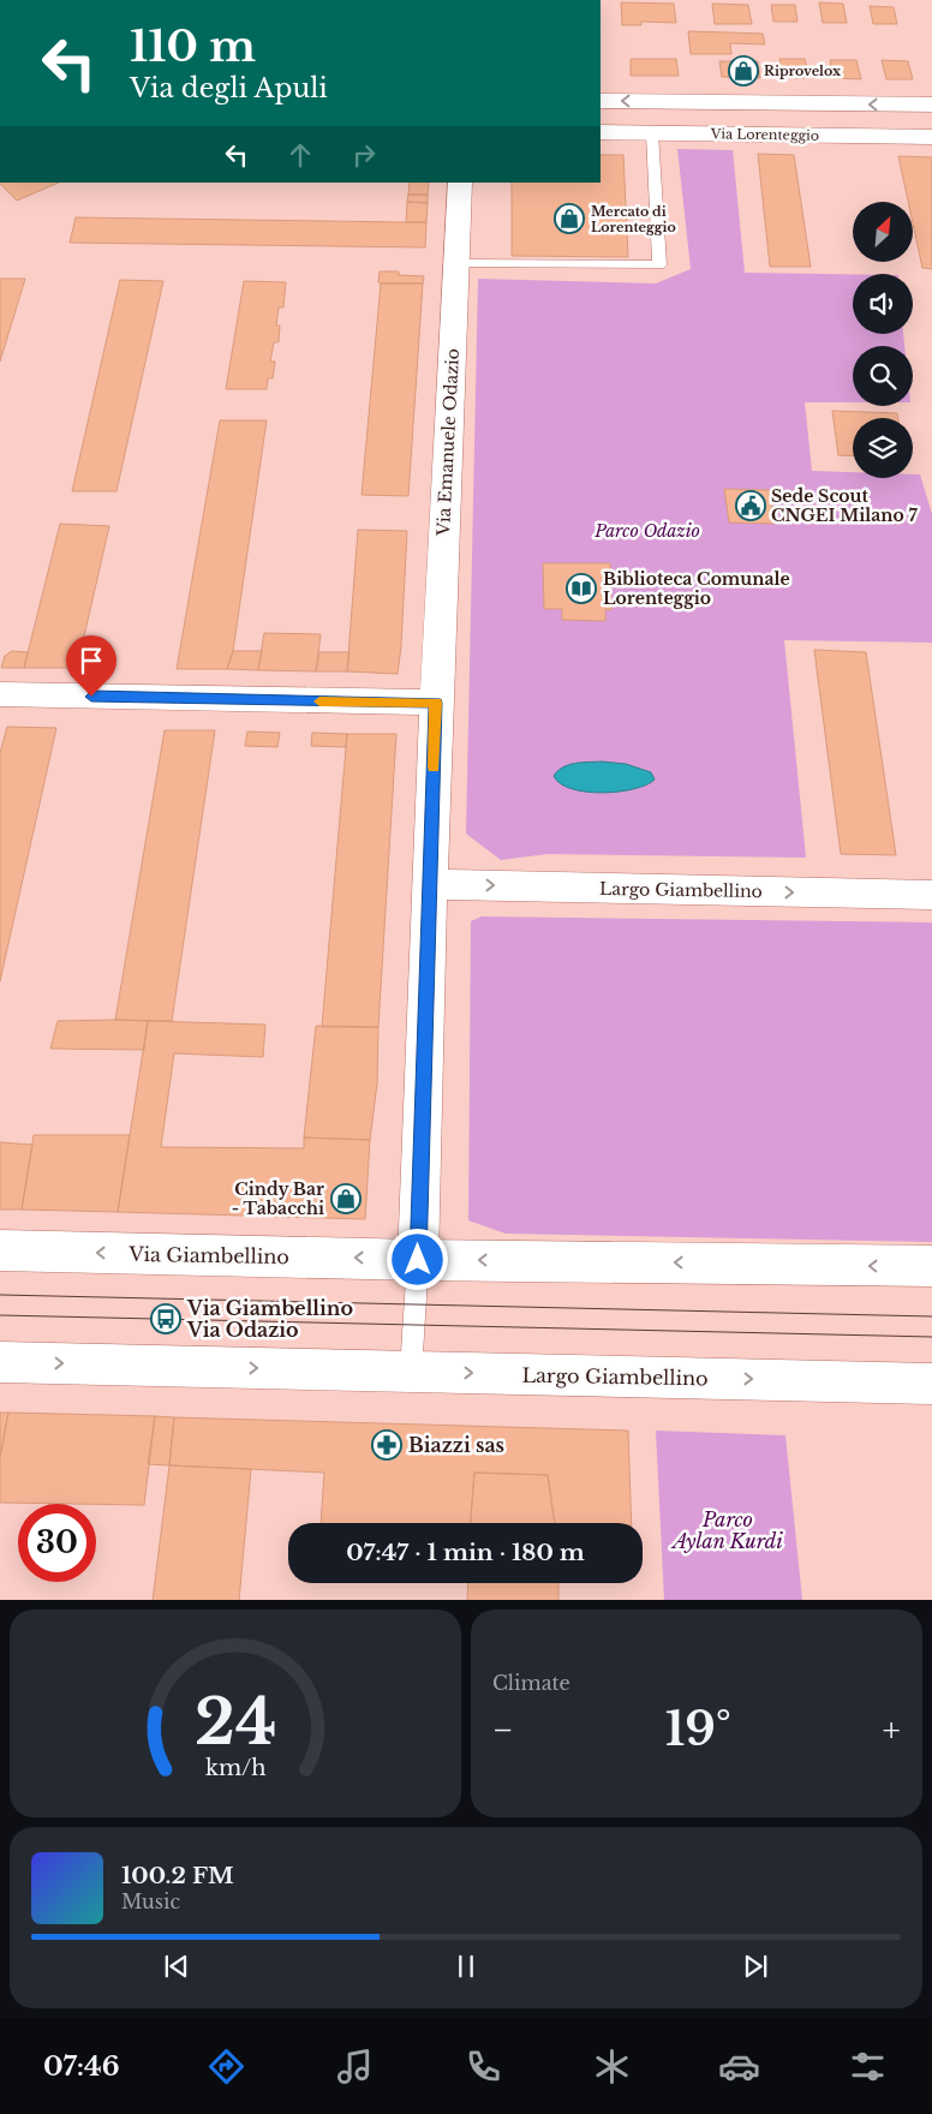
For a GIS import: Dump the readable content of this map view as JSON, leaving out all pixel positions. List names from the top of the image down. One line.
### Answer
{"streets":{"street":["Via Lorenteggio","Via Emanuele Odazio","Largo Giambellino","Via Giambellino"]},"parks":["Parco Odazio","Parco Aylan Kurdi"],"places":{"shop":["Riprovelox","Mercato di Lorenteggio","Cindy Bar - Tabacchi"],"public building":["Sede Scout CNGEI Milano 7"],"library":["Biblioteca Comunale Lorenteggio"],"bus stop":["Via Giambellino Via Odazio"],"pharmacy":["Biazzi sas"]},"north":"top right","page":{"turn":["110 m","Via degli Apuli"],"limit":"30","trip":"07:47 · 1 min · 180 m","tile":"Climate","heat":["−","19°","+"],"song":["100.2 FM","Music"],"tabs":"07:46","gauge":["24","km/h"]}}
